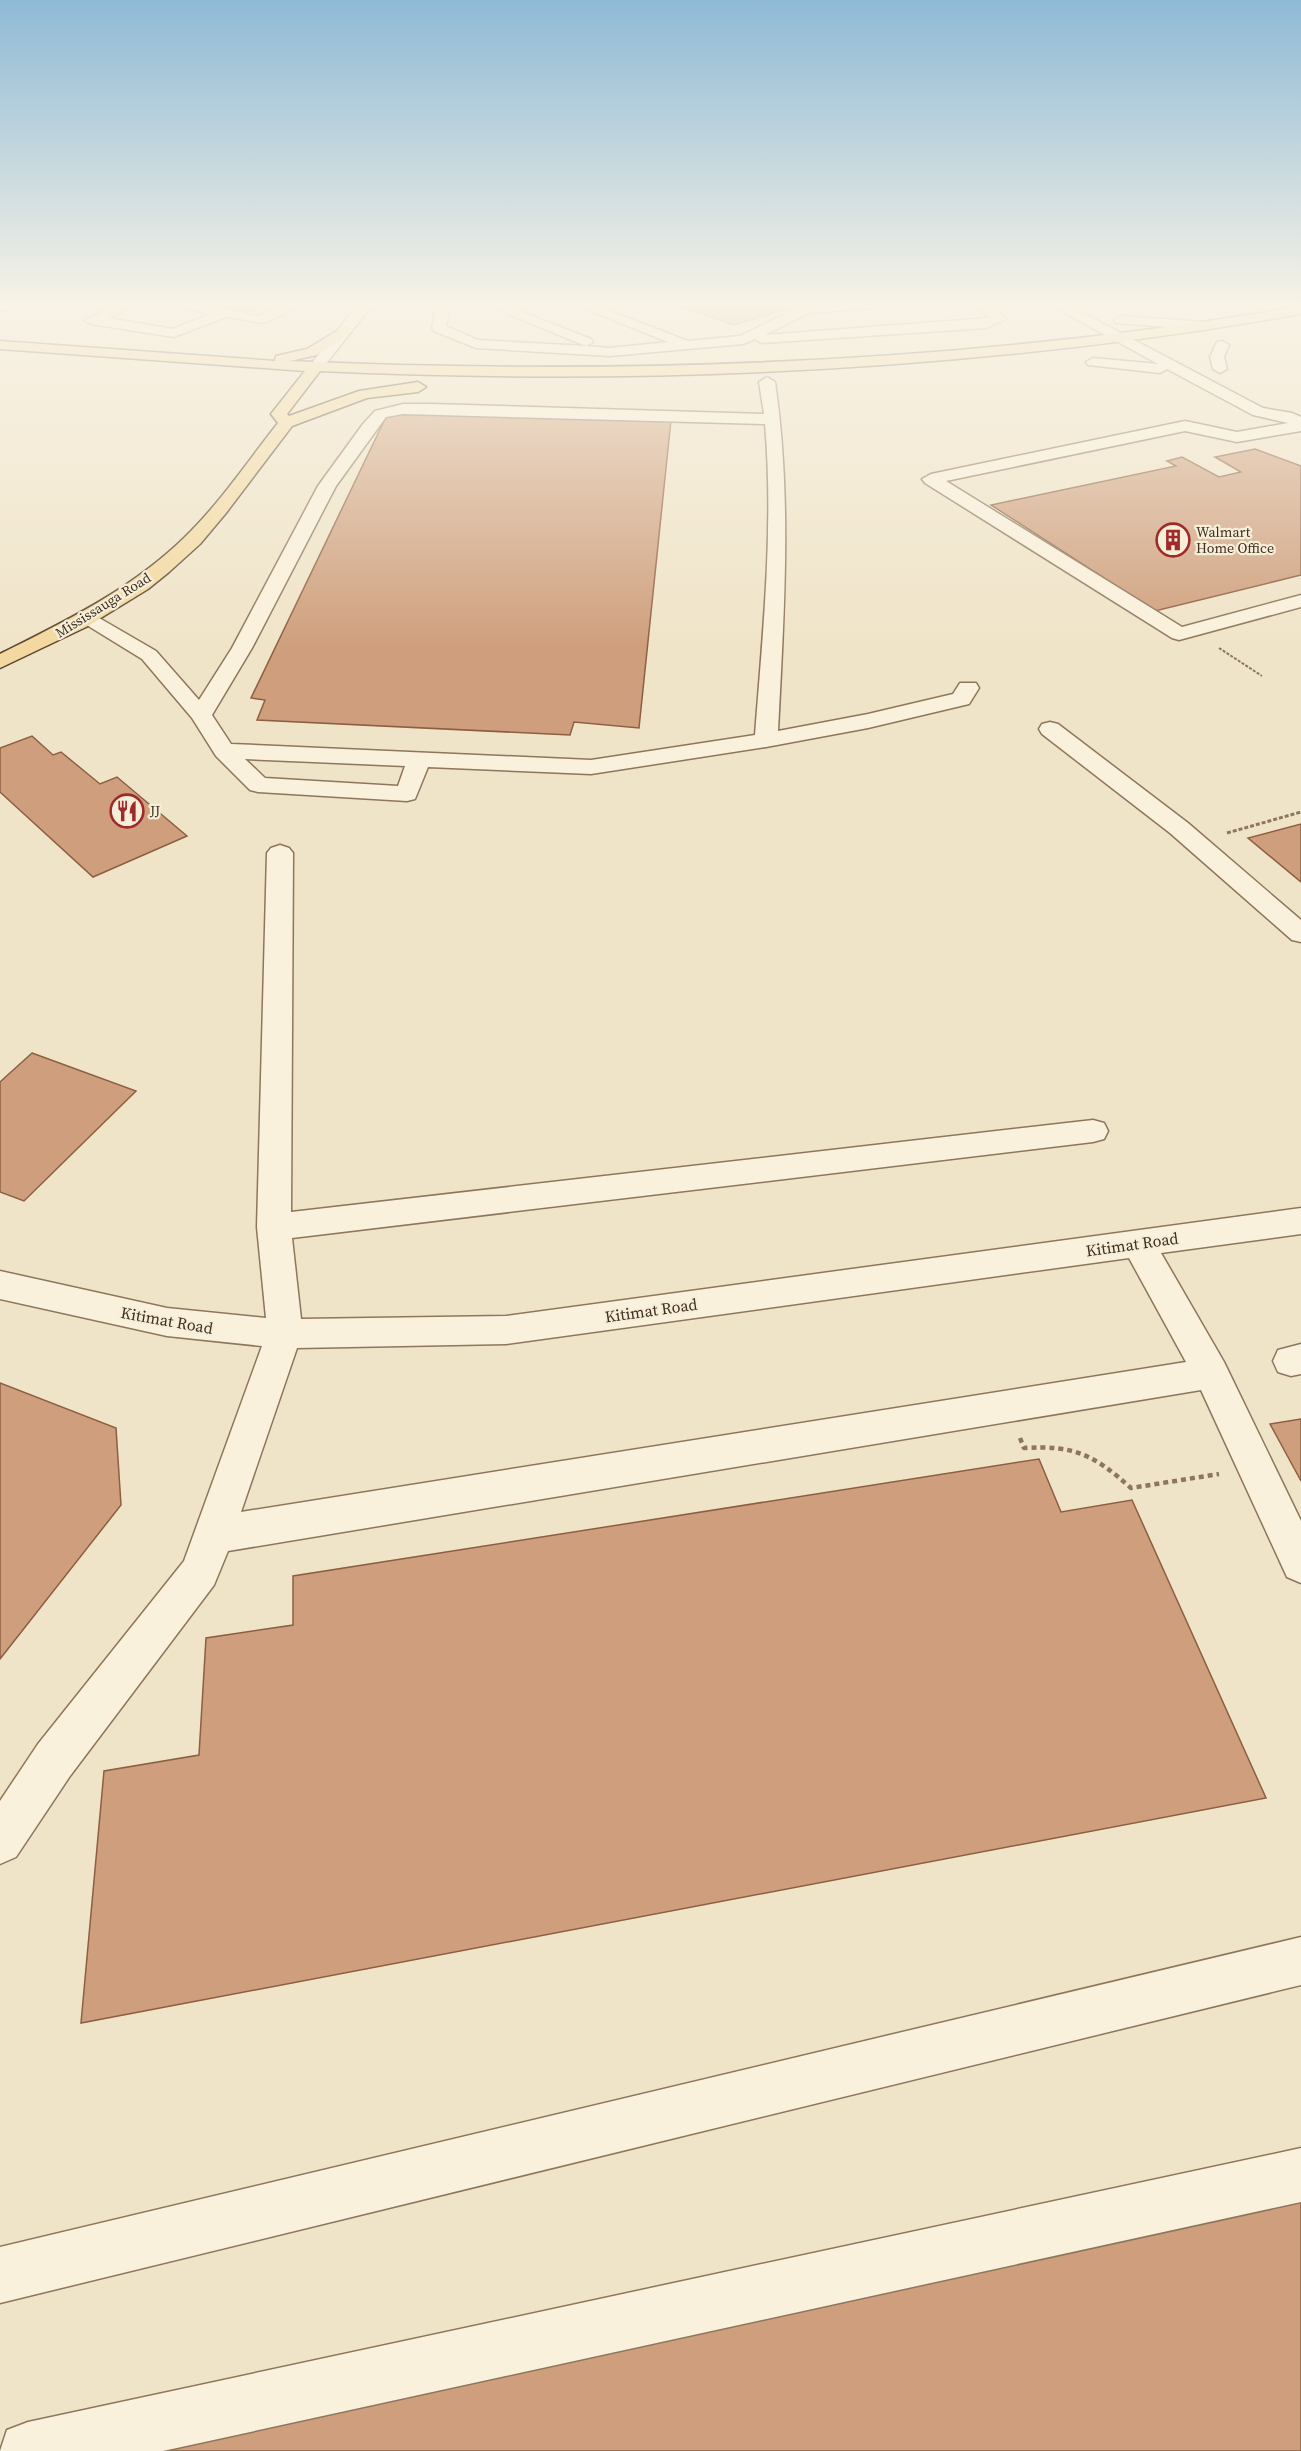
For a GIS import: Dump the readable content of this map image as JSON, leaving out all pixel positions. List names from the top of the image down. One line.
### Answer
{"streets":{"main road":["Mississauga Road"],"street":["Kitimat Road"]},"places":{"building":["Walmart Home Office"],"restaurant":["JJ"]}}
